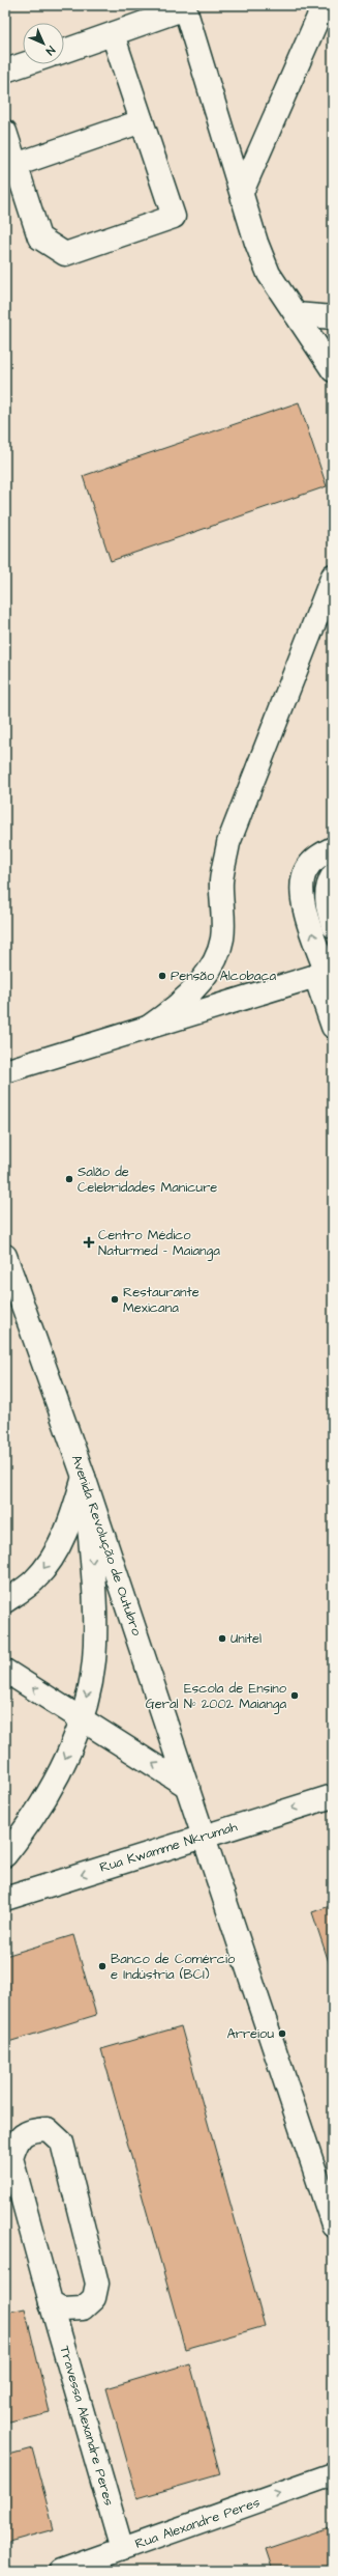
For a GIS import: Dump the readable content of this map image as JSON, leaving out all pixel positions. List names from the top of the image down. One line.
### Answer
{"streets":{"main road":["Avenida Revolução de Outubro","Rua Kwamme Nkrumah","Travessa Alexandre Peres","Rua Alexandre Peres"]},"crossings":[["Avenida Revolução de Outubro","Rua Kwamme Nkrumah"],["Travessa Alexandre Peres","Rua Alexandre Peres"]],"one_way":["Rua Kwamme Nkrumah","Rua Alexandre Peres"],"places":{"other":["Pensão Alcobaça","Salão de Celebridades Manicure","Restaurante Mexicana","Unitel","Escola de Ensino Geral Nº 2002 Maianga","Banco de Comércio e Indústria (BCI)","Arreiou"],"health":["Centro Médico Naturmed - Maianga"]},"north":"bottom right"}
